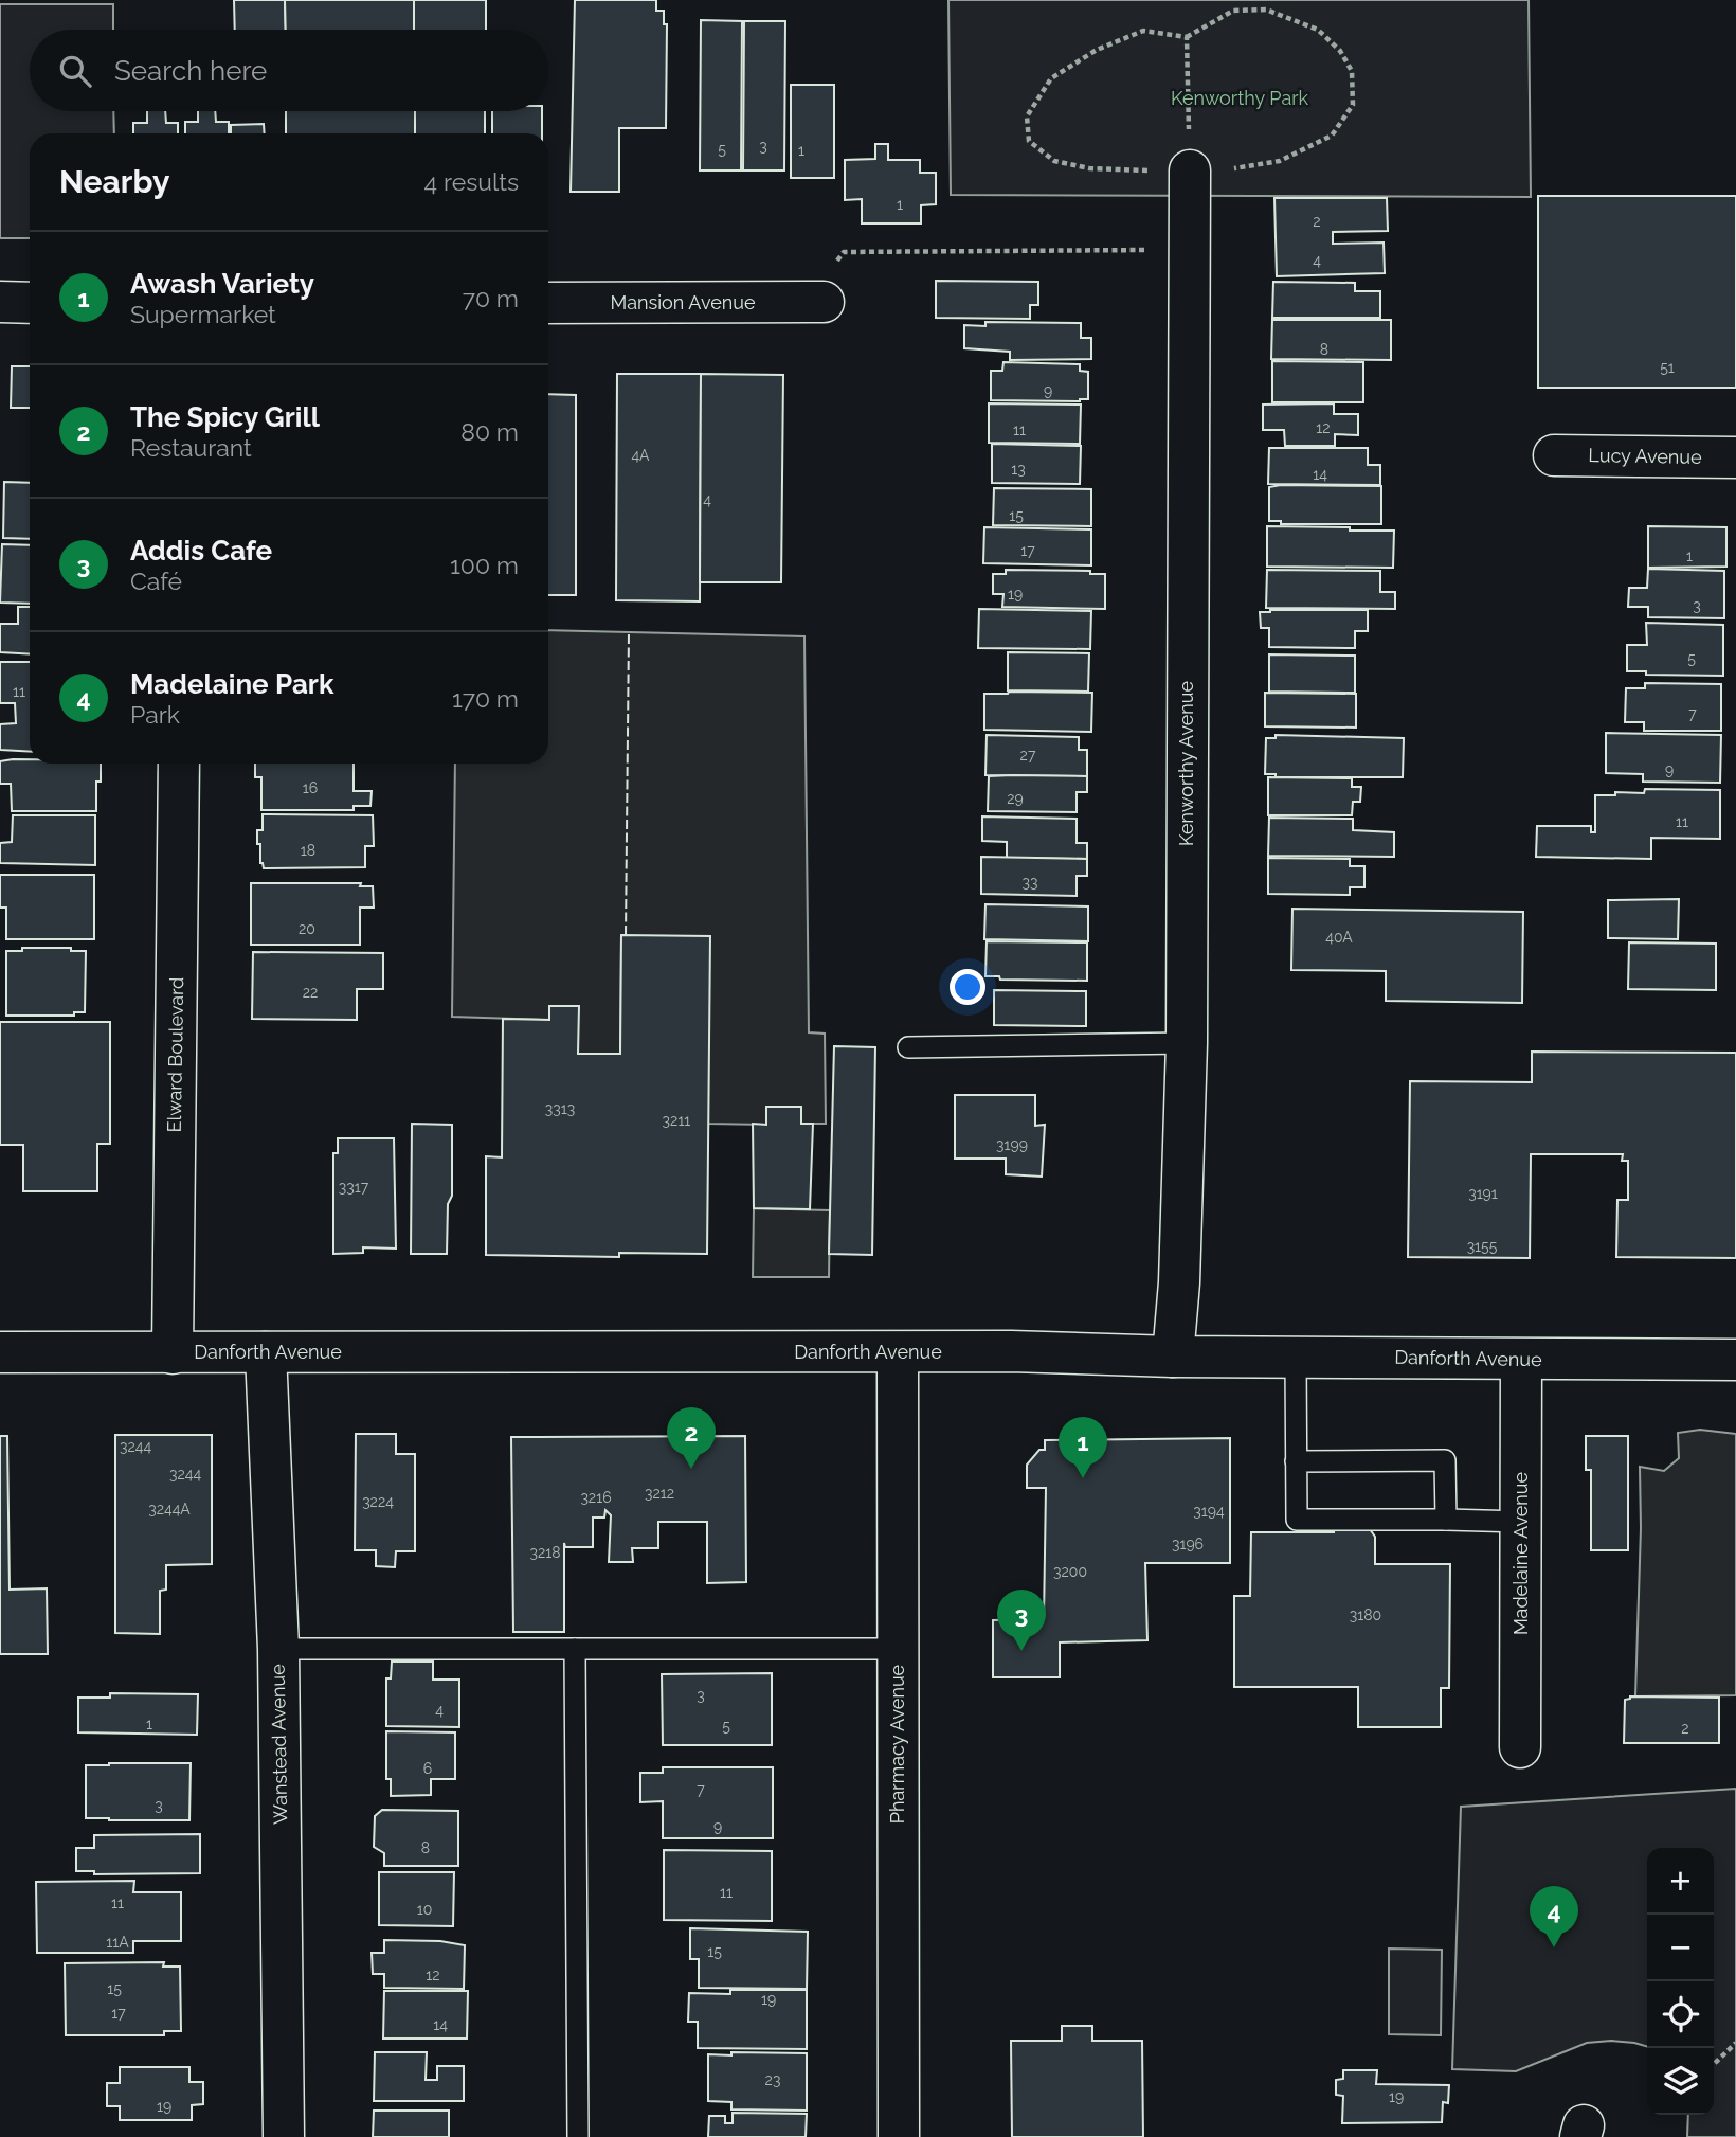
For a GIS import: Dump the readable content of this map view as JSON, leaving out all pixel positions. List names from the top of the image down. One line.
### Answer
{"streets":{"street":["Mansion Avenue","Lucy Avenue","Kenworthy Avenue","Elward Boulevard","Danforth Avenue","Madelaine Avenue","Wanstead Avenue","Pharmacy Avenue"]},"crossings":[["Kenworthy Avenue","Danforth Avenue"],["Elward Boulevard","Danforth Avenue"],["Danforth Avenue","Madelaine Avenue"],["Danforth Avenue","Wanstead Avenue"],["Danforth Avenue","Pharmacy Avenue"]],"parks":["Kenworthy Park"],"house_numbers":["3","5","1","1","2","4","8","51","9","12","11","4A","13","14","4","15","17","1","19","3","5","11","7","27","9","16","29","11","18","33","20","40A","22","3313","3211","3199","3317","3191","3155","3244","3244","3212","3216","3224","3244A","3194","3196","3218","3200","3180","3","4","1","5","2","6","7","3","9","8","11","11","10","11A","15","12","15","19","17","14","23","19","19"],"page":{"search":"Search here","heading":["Nearby","4 results"],"list":[{"mark":"1","name":"Awash Variety","note":"Supermarket","value":"70 m"},{"mark":"2","name":"The Spicy Grill","note":"Restaurant","value":"80 m"},{"mark":"3","name":"Addis Cafe","note":"Café","value":"100 m"},{"mark":"4","name":"Madelaine Park","note":"Park","value":"170 m"}],"pins":["2","1","3","4"],"map_buttons":["+","−"]}}
